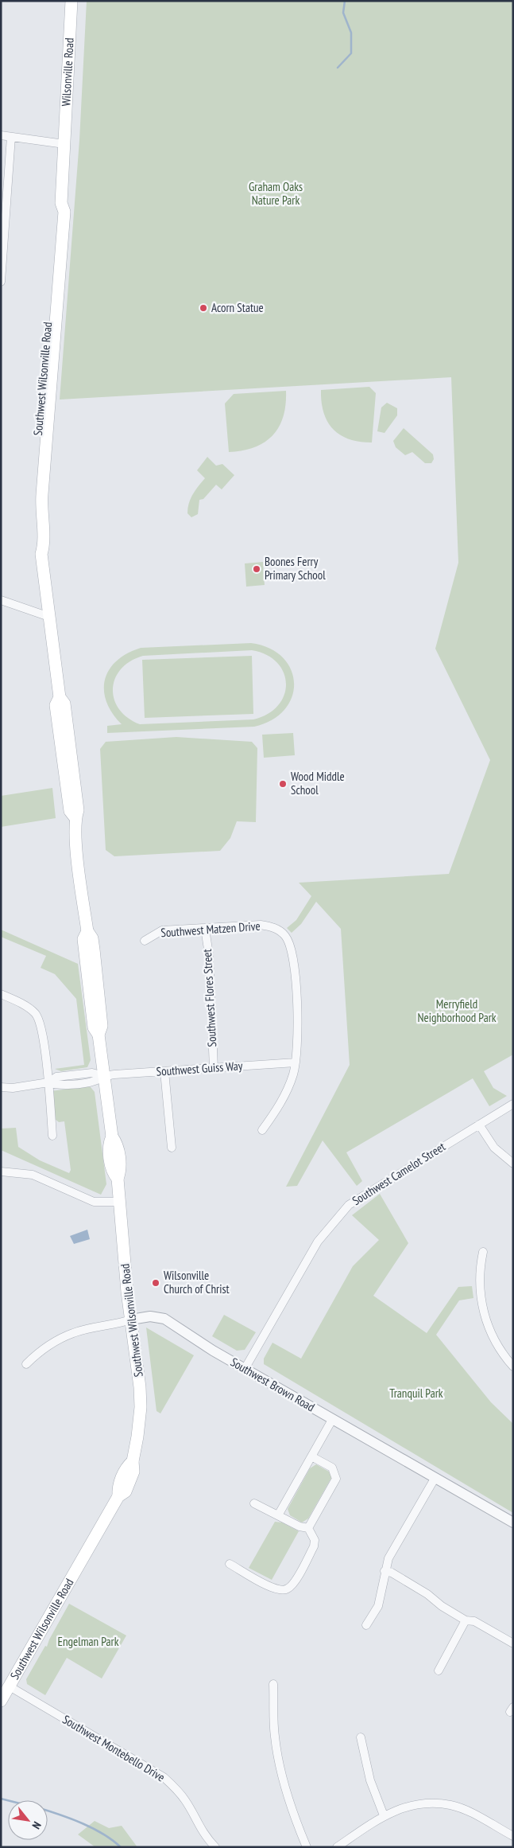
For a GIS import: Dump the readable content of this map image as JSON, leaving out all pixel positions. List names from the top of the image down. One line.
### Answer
{"streets":{"main road":["Wilsonville Road","Southwest Wilsonville Road"],"street":["Southwest Matzen Drive","Southwest Flores Street","Southwest Guiss Way","Southwest Camelot Street","Southwest Brown Road","Southwest Montebello Drive"]},"crossings":[["Wilsonville Road","Southwest Wilsonville Road"],["Southwest Wilsonville Road","Southwest Guiss Way"],["Southwest Wilsonville Road","Southwest Brown Road"],["Southwest Wilsonville Road","Southwest Montebello Drive"],["Southwest Matzen Drive","Southwest Flores Street"],["Southwest Matzen Drive","Southwest Guiss Way"],["Southwest Flores Street","Southwest Guiss Way"],["Southwest Camelot Street","Southwest Brown Road"]],"parks":["Graham Oaks Nature Park","Merryfield Neighborhood Park","Tranquil Park","Engelman Park"],"places":["Acorn Statue","Boones Ferry Primary School","Wood Middle School","Wilsonville Church of Christ"],"north":"bottom right"}
